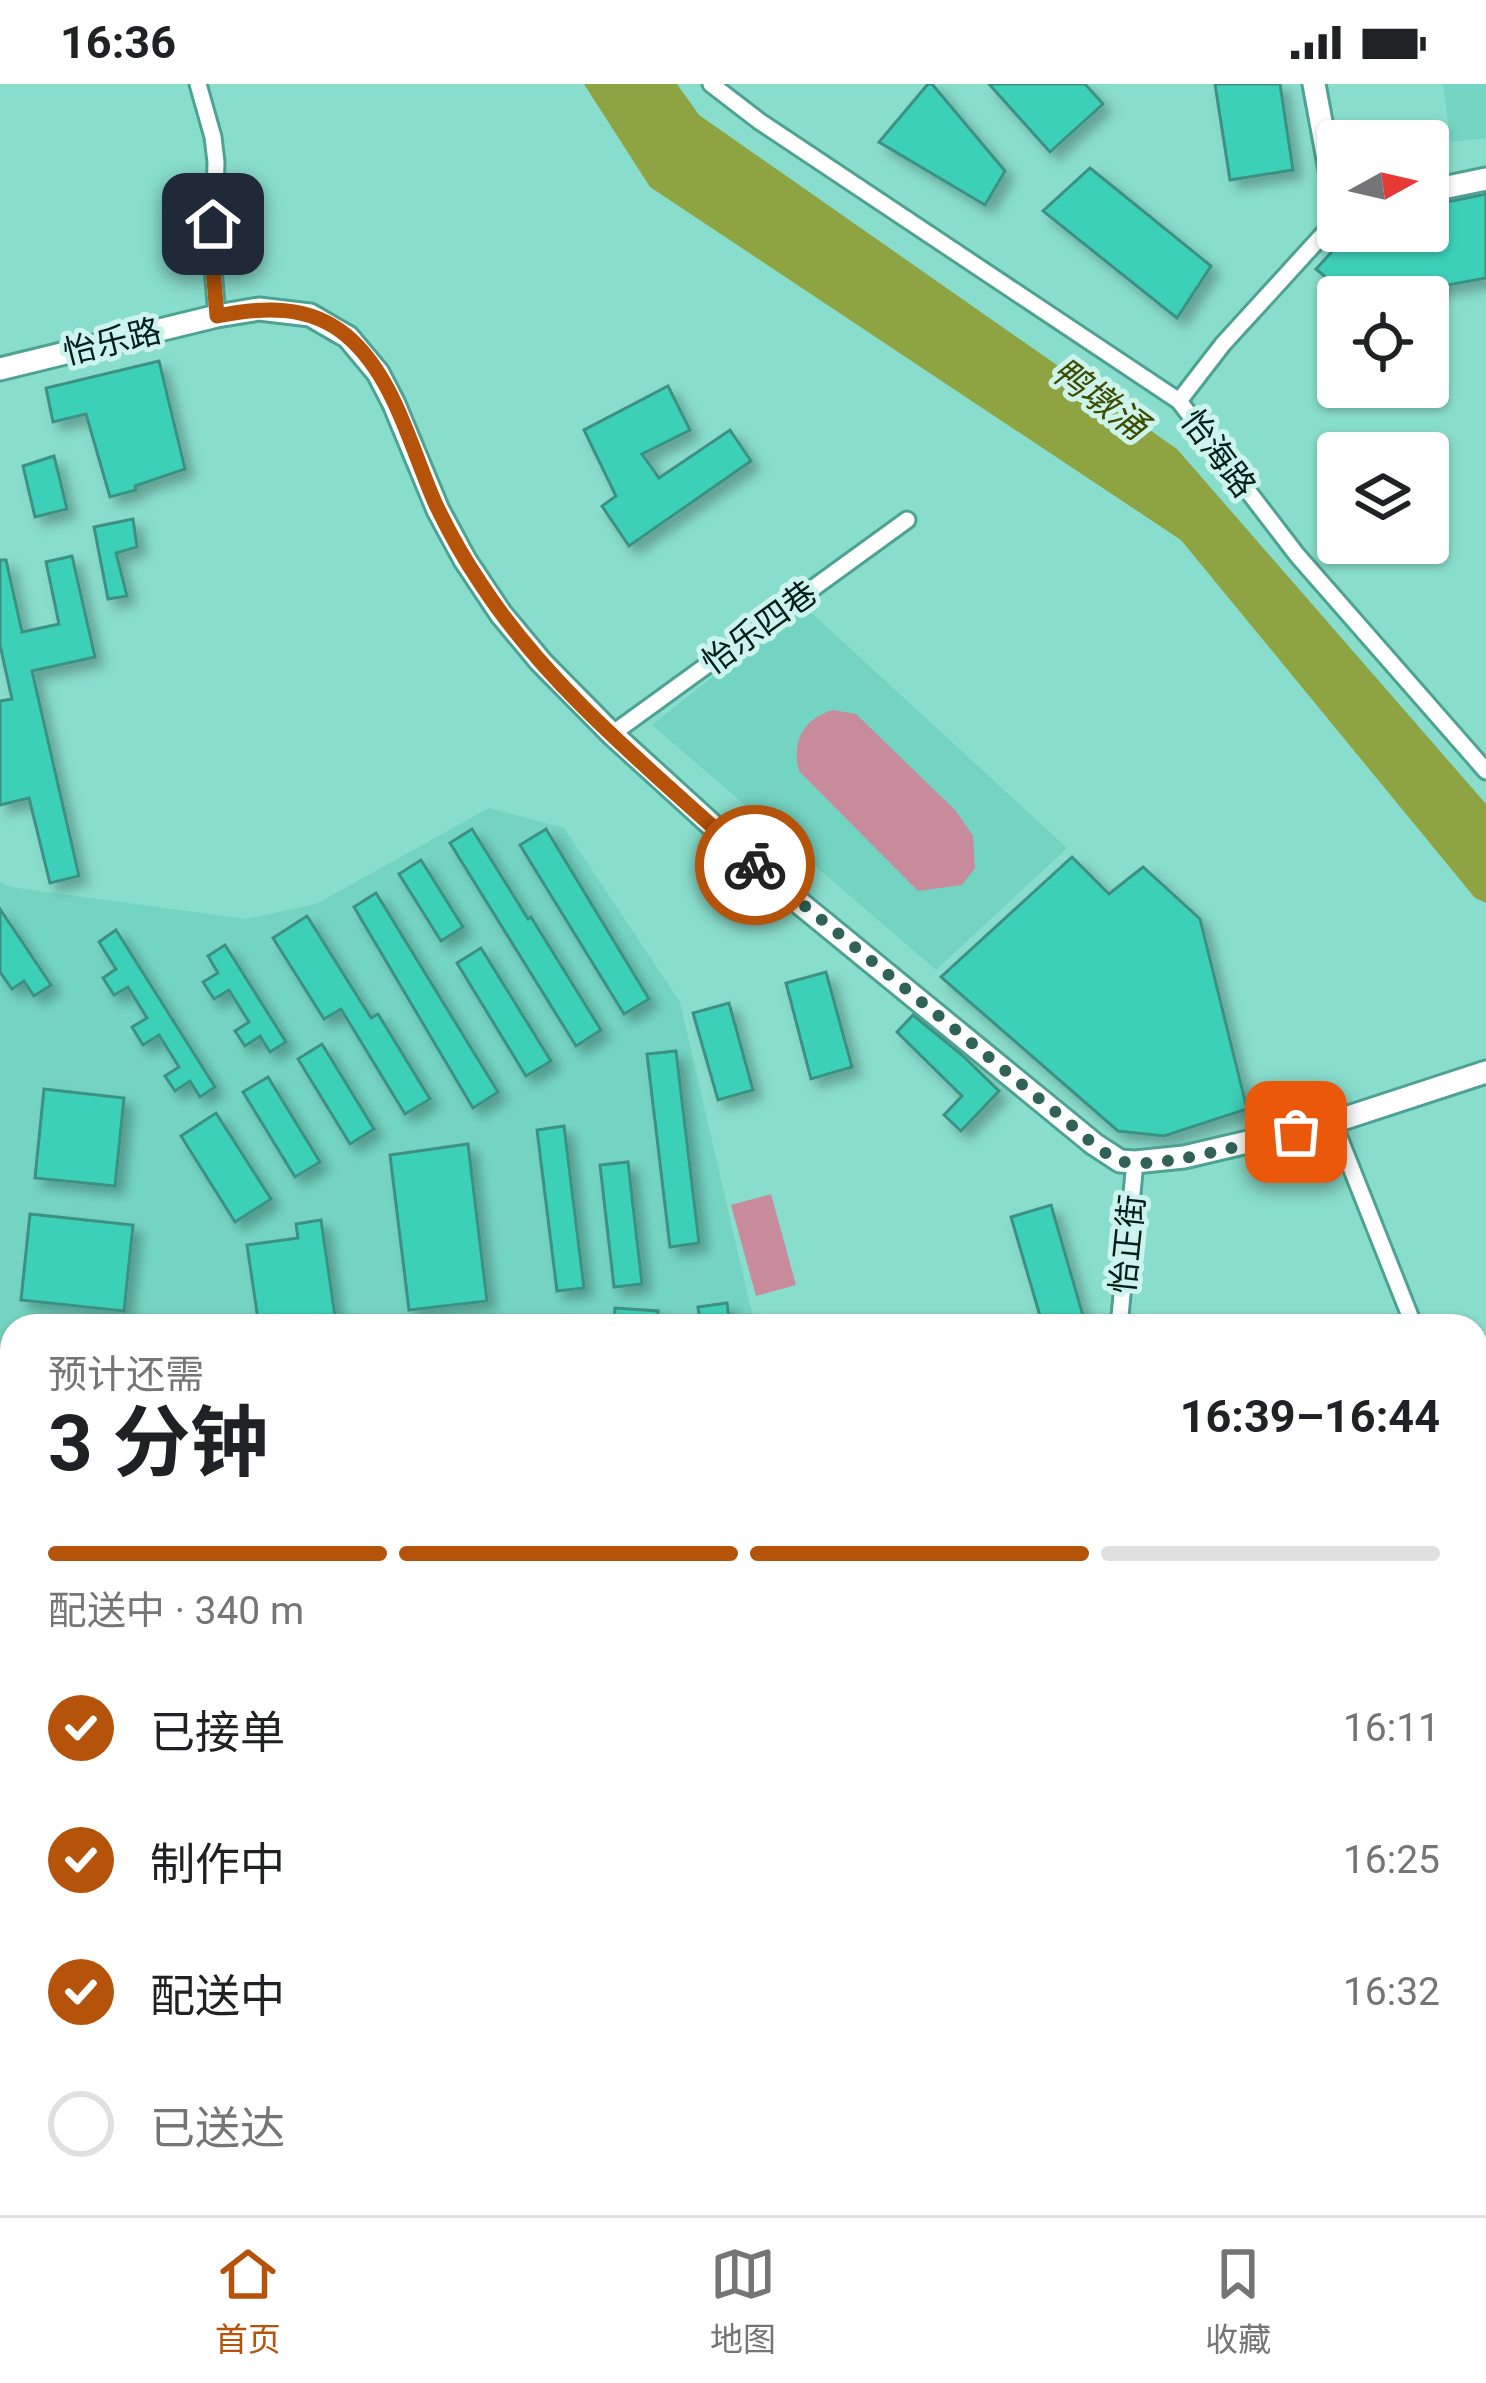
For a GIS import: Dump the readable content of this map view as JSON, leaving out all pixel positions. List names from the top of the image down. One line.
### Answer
{"streets":{"street":["怡乐路","怡海路","怡乐四巷","怡正街"]},"crossings":[["怡乐路","怡乐四巷"],["怡乐路","怡正街"]],"water":["鸭墩涌"],"north":"right","page":{"status":"16:36","heading":["3 分钟","预计还需","16:39–16:44"],"bar":"配送中 · 340 m","list":[["已接单","16:11"],["制作中","16:25"],["配送中","16:32"],"已送达"],"tabs":["首页","地图","收藏"]}}
